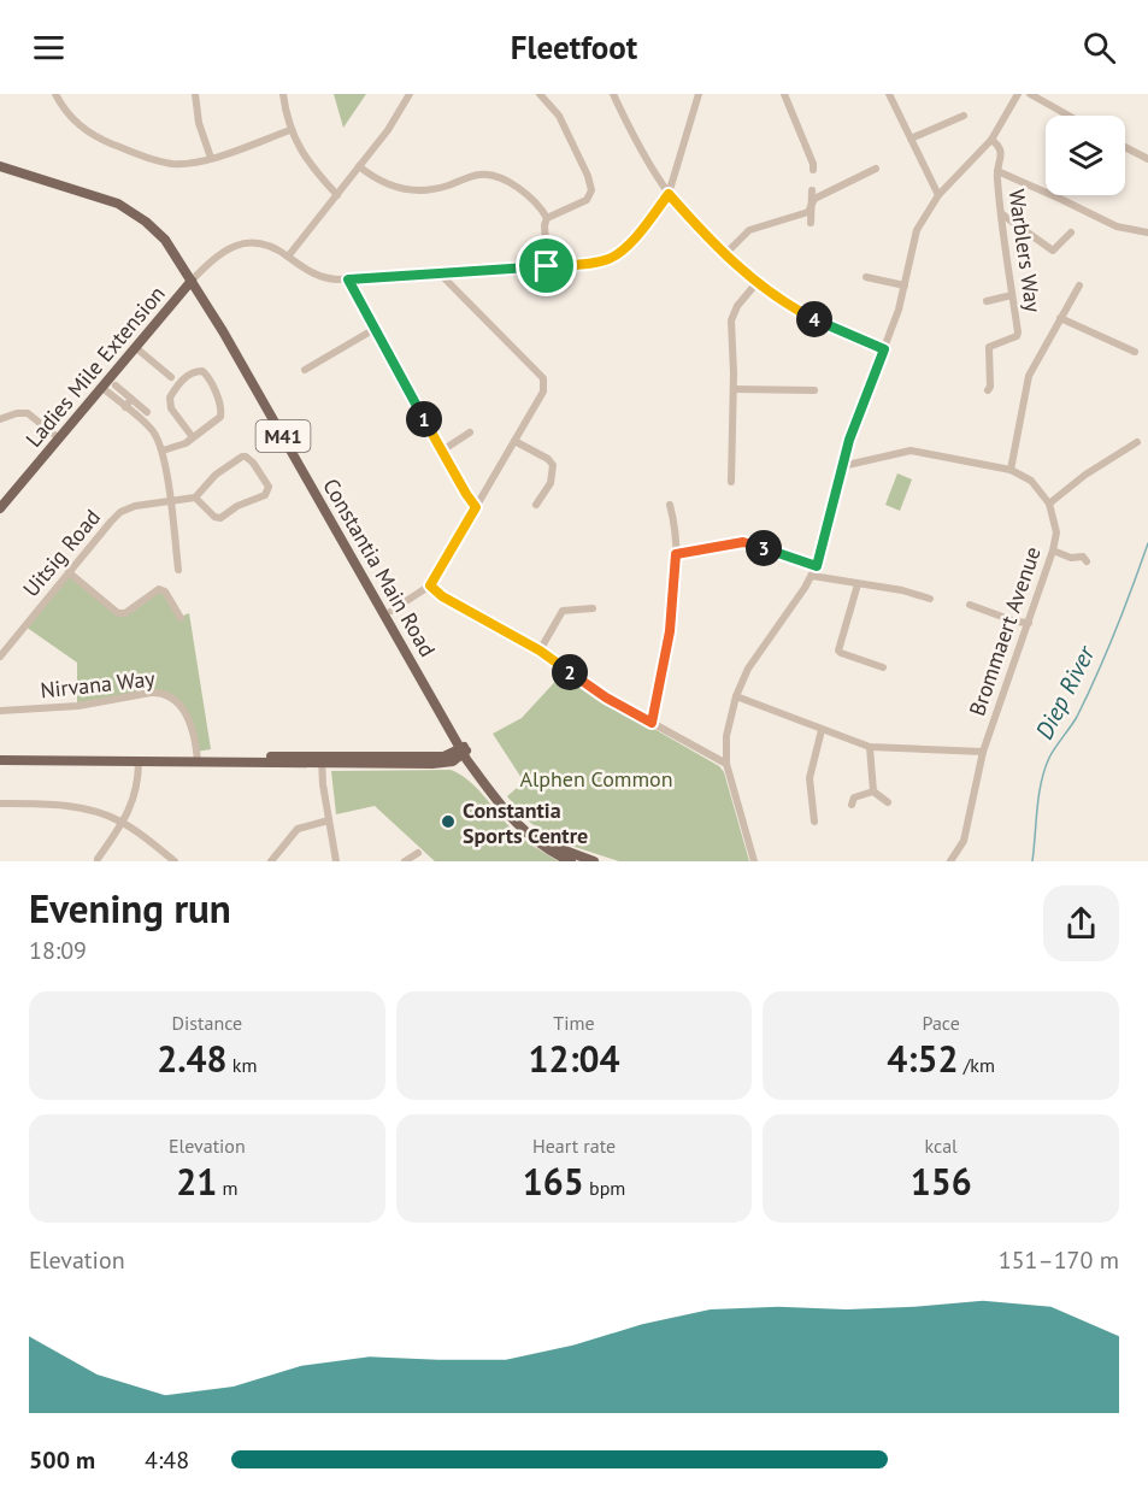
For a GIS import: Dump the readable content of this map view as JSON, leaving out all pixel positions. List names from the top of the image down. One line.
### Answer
{"streets":{"main road":["Ladies Mile Extension","M41","Constantia Main Road"],"street":["Warblers Way","Uitsig Road","Brommaert Avenue","Nirvana Way"]},"crossings":[["Ladies Mile Extension","Constantia Main Road"]],"water":["Diep River"],"parks":["Alphen Common"],"places":["Constantia Sports Centre"],"page":{"header":"Fleetfoot","pins":["4","1","3","2"],"heading":["Evening run","18:09"],"stats":[["Distance","2.48 km"],["Time","12:04"],["Pace","4:52 /km"],["Elevation","21 m"],["Heart rate","165 bpm"],["kcal","156"]],"chart":["Elevation","151–170 m"],"list":[{"name":"500 m","note":"4:48"}]}}
